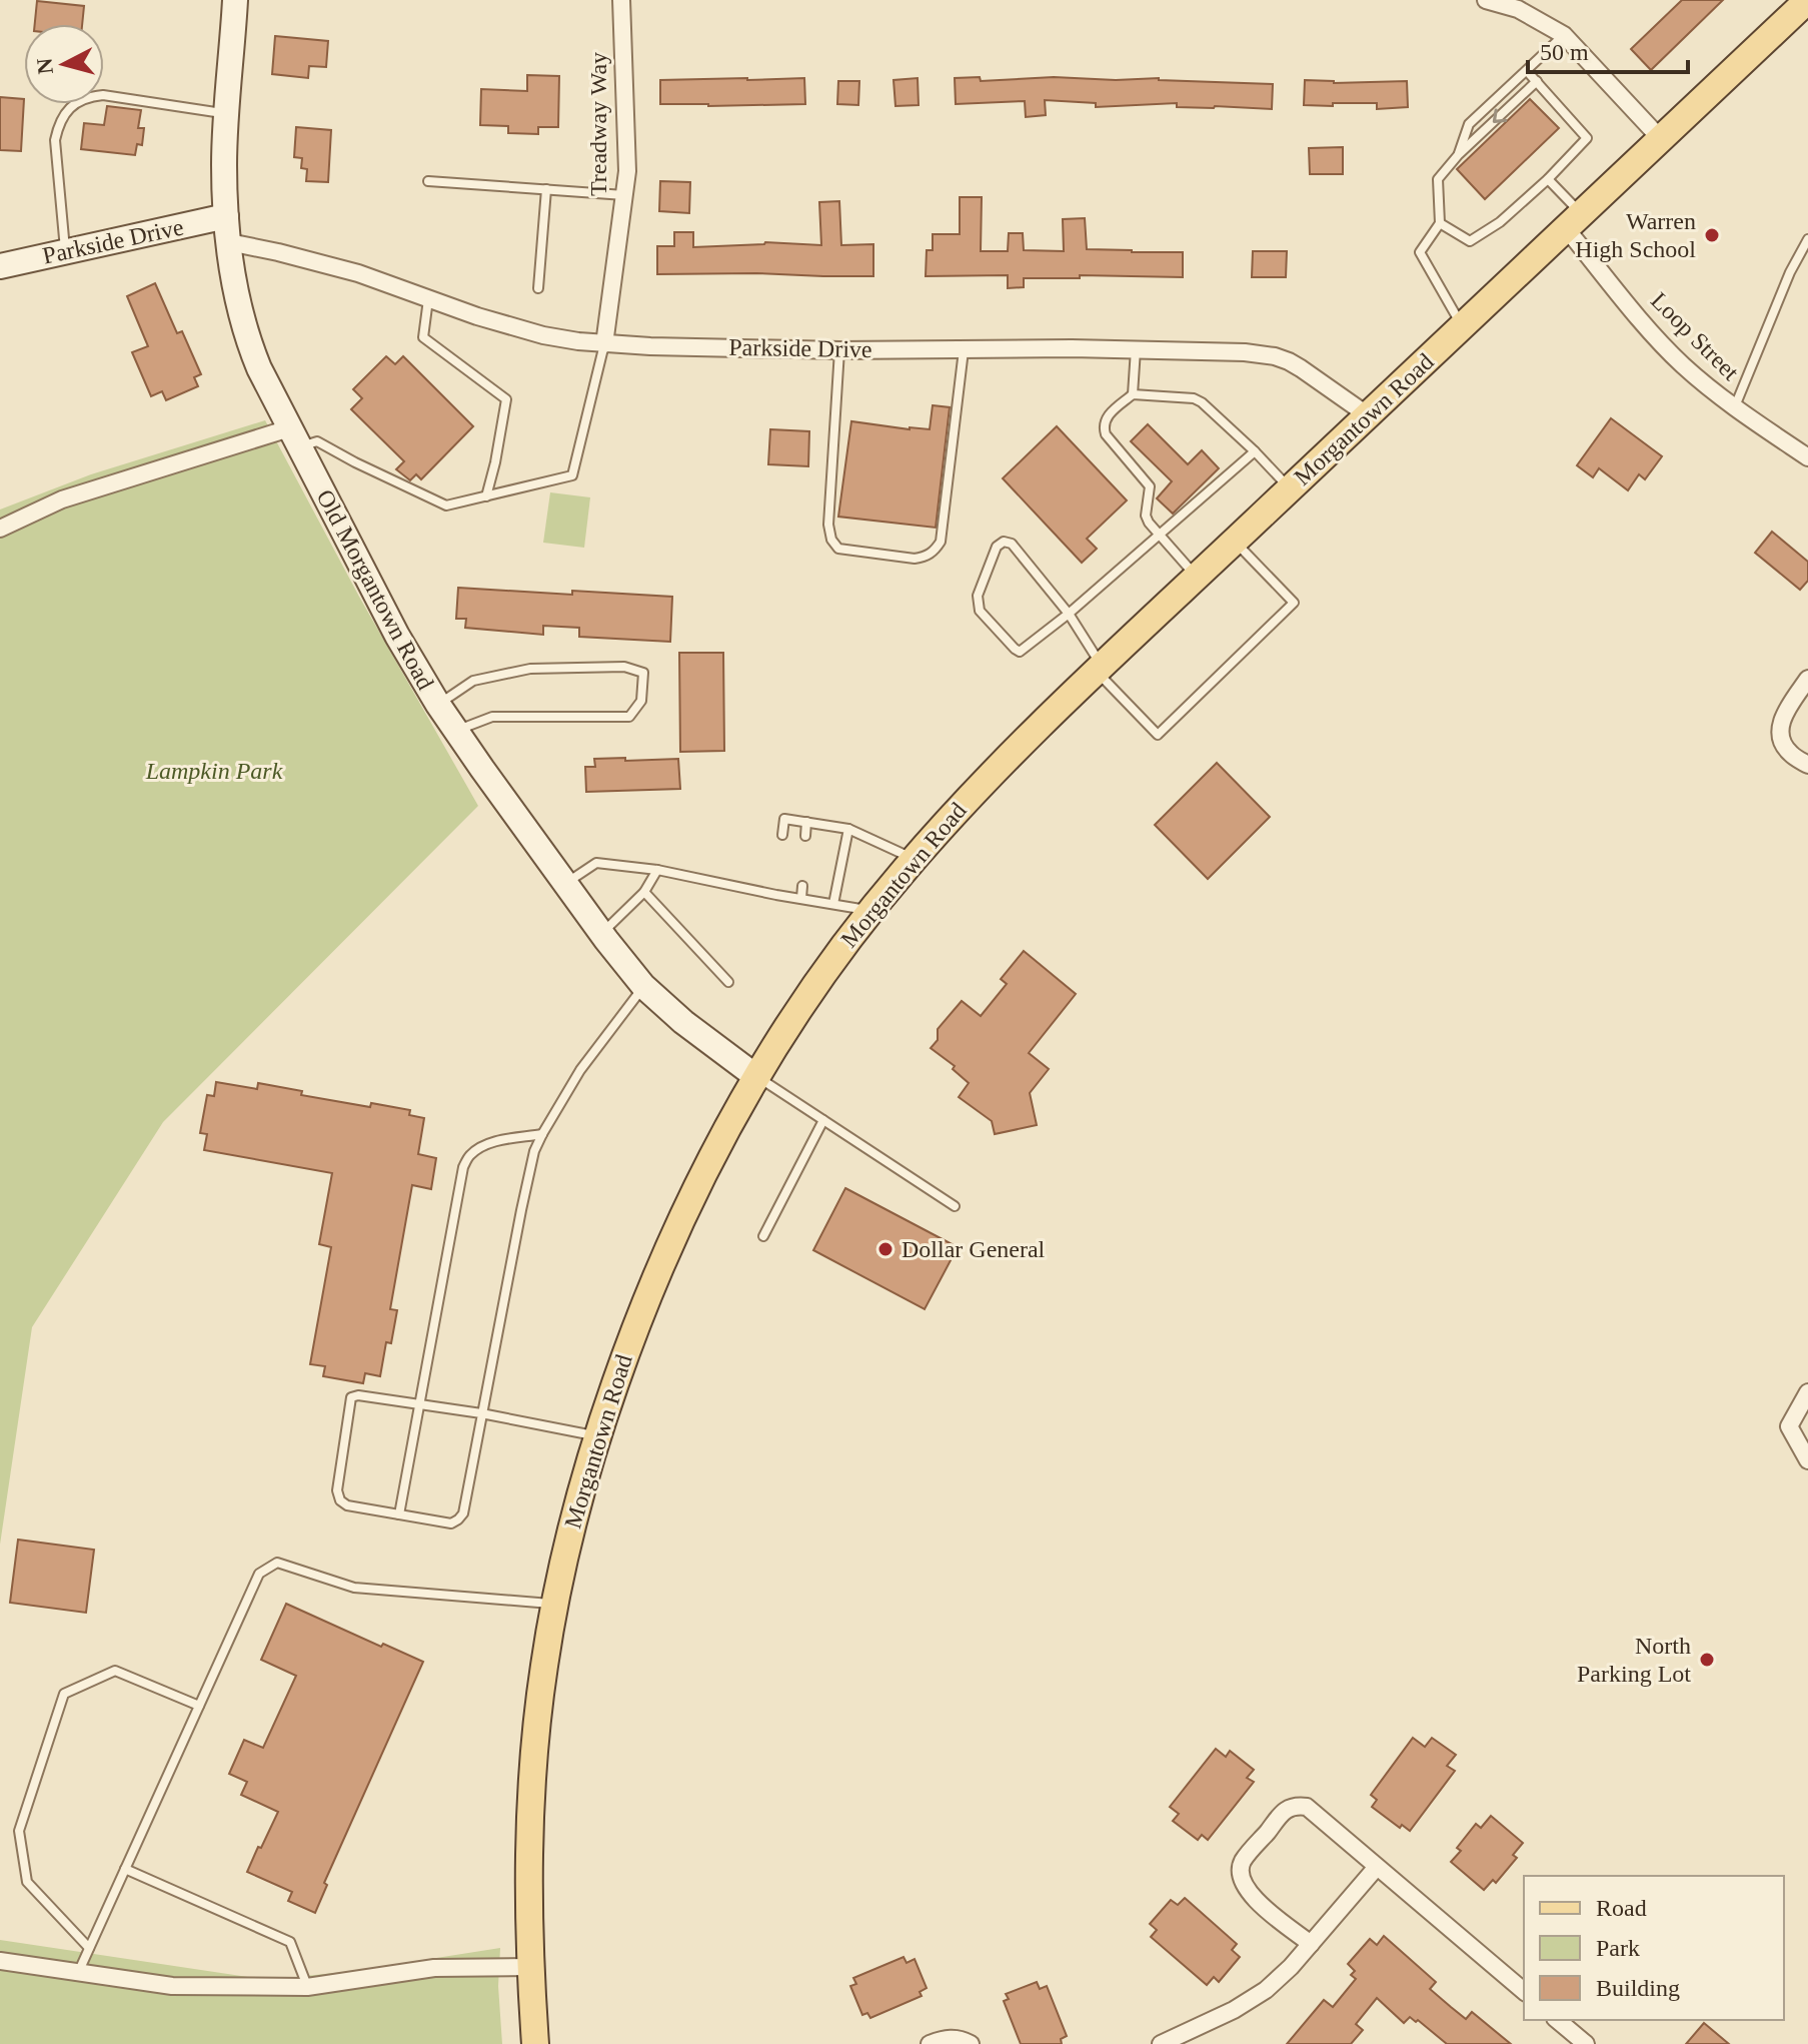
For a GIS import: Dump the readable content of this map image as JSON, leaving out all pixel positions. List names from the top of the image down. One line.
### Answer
{"streets":{"main road":["Morgantown Road"],"street":["Treadway Way","Parkside Drive","Loop Street","Old Morgantown Road"]},"crossings":[["Treadway Way","Parkside Drive"],["Parkside Drive","Morgantown Road"],["Parkside Drive","Old Morgantown Road"],["Loop Street","Morgantown Road"],["Morgantown Road","Old Morgantown Road"]],"parks":["Lampkin Park"],"places":["Warren High School","Dollar General","North Parking Lot"],"legend":["Road","Park","Building"],"scale_bar":"50 m","north":"left"}
